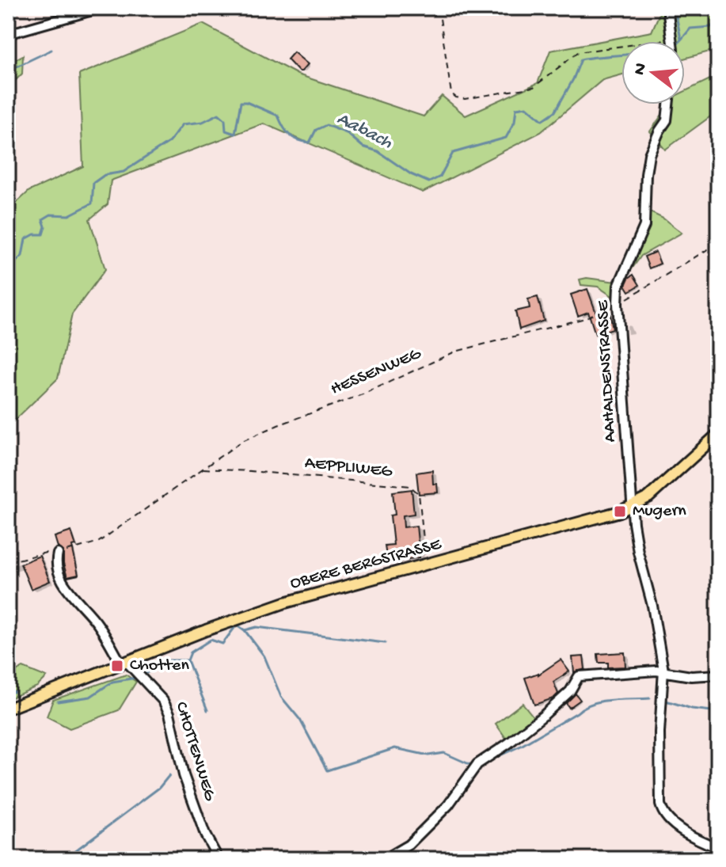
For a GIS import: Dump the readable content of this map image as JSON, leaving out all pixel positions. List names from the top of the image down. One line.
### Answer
{"streets":{"main road":["OBERE BERGSTRASSE"],"street":["AAHALDENSTRASSE","CHOTTENWEG"],"path":["HESSENWEG","AEPPLIWEG"]},"crossings":[["AAHALDENSTRASSE","HESSENWEG"],["AAHALDENSTRASSE","OBERE BERGSTRASSE"],["HESSENWEG","AEPPLIWEG"],["HESSENWEG","CHOTTENWEG"],["AEPPLIWEG","OBERE BERGSTRASSE"],["OBERE BERGSTRASSE","CHOTTENWEG"]],"water":["Aabach"],"places":{"transit":["Mugern","Chotten"]},"north":"left"}
